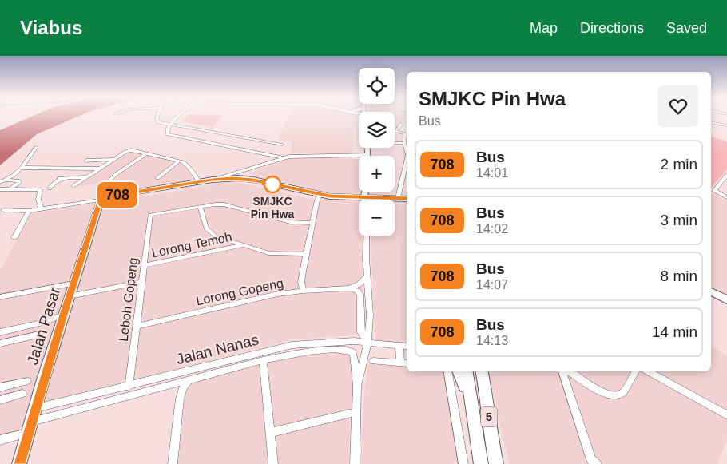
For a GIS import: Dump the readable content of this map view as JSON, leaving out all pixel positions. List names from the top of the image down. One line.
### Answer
{"streets":{"highway":["Jalan Pasar","5"],"street":["Lorong Temoh","Lorong Gopeng","Leboh Gopeng","Jalan Nanas"]},"crossings":[["Lorong Temoh","Leboh Gopeng"],["Lorong Gopeng","Leboh Gopeng"],["Leboh Gopeng","Jalan Nanas"],["Jalan Pasar","Jalan Nanas"]],"places":["SMJKC Pin Hwa"],"lines":["bus line 708"],"page":{"header":"Viabus","nav":["Map","Directions","Saved"],"on_map":"708","map_buttons":["+","−"],"heading":["SMJKC Pin Hwa","Bus"],"list":[{"mark":"708","name":"Bus","note":"14:01","value":"2 min"},{"mark":"708","name":"Bus","note":"14:02","value":"3 min"},{"mark":"708","name":"Bus","note":"14:07","value":"8 min"},{"mark":"708","name":"Bus","note":"14:13","value":"14 min"}]}}
